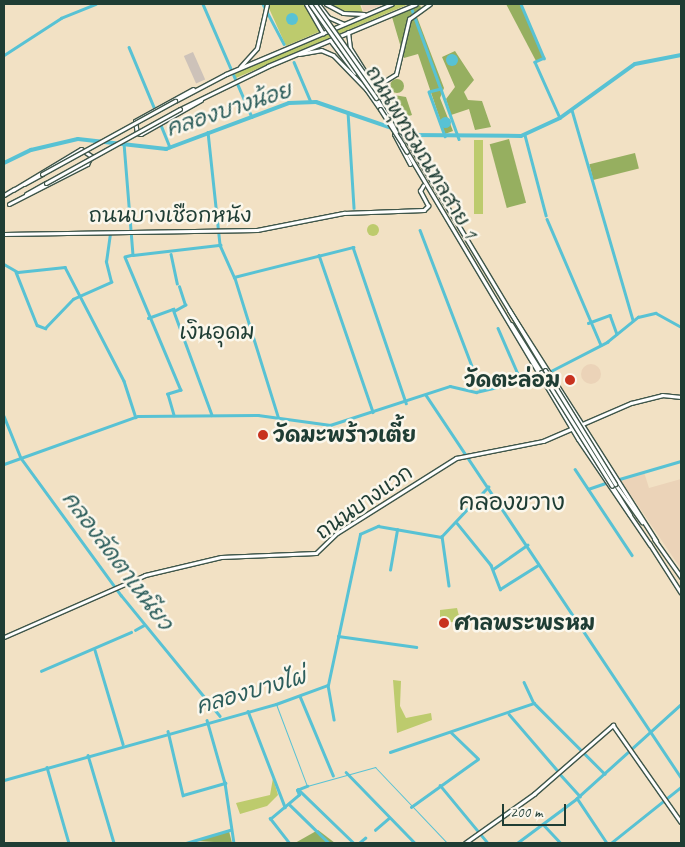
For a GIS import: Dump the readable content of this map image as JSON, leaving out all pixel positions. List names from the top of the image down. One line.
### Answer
{"streets":{"main road":["ถนนพุทธมณฑลสาย 1","ถนนบางแวก"],"street":["ถนนบางเชือกหนัง"]},"crossings":[["ถนนพุทธมณฑลสาย 1","ถนนบางเชือกหนัง"],["ถนนพุทธมณฑลสาย 1","ถนนบางแวก"]],"districts":["เงินอุดม","คลองขวาง"],"water":["คลองบางน้อย","คลองลัดตาเหนียว","คลองบางไผ่"],"places":["วัดตะล่อม","วัดมะพร้าวเตี้ย","ศาลพระพรหม"],"scale_bar":"200 m"}
